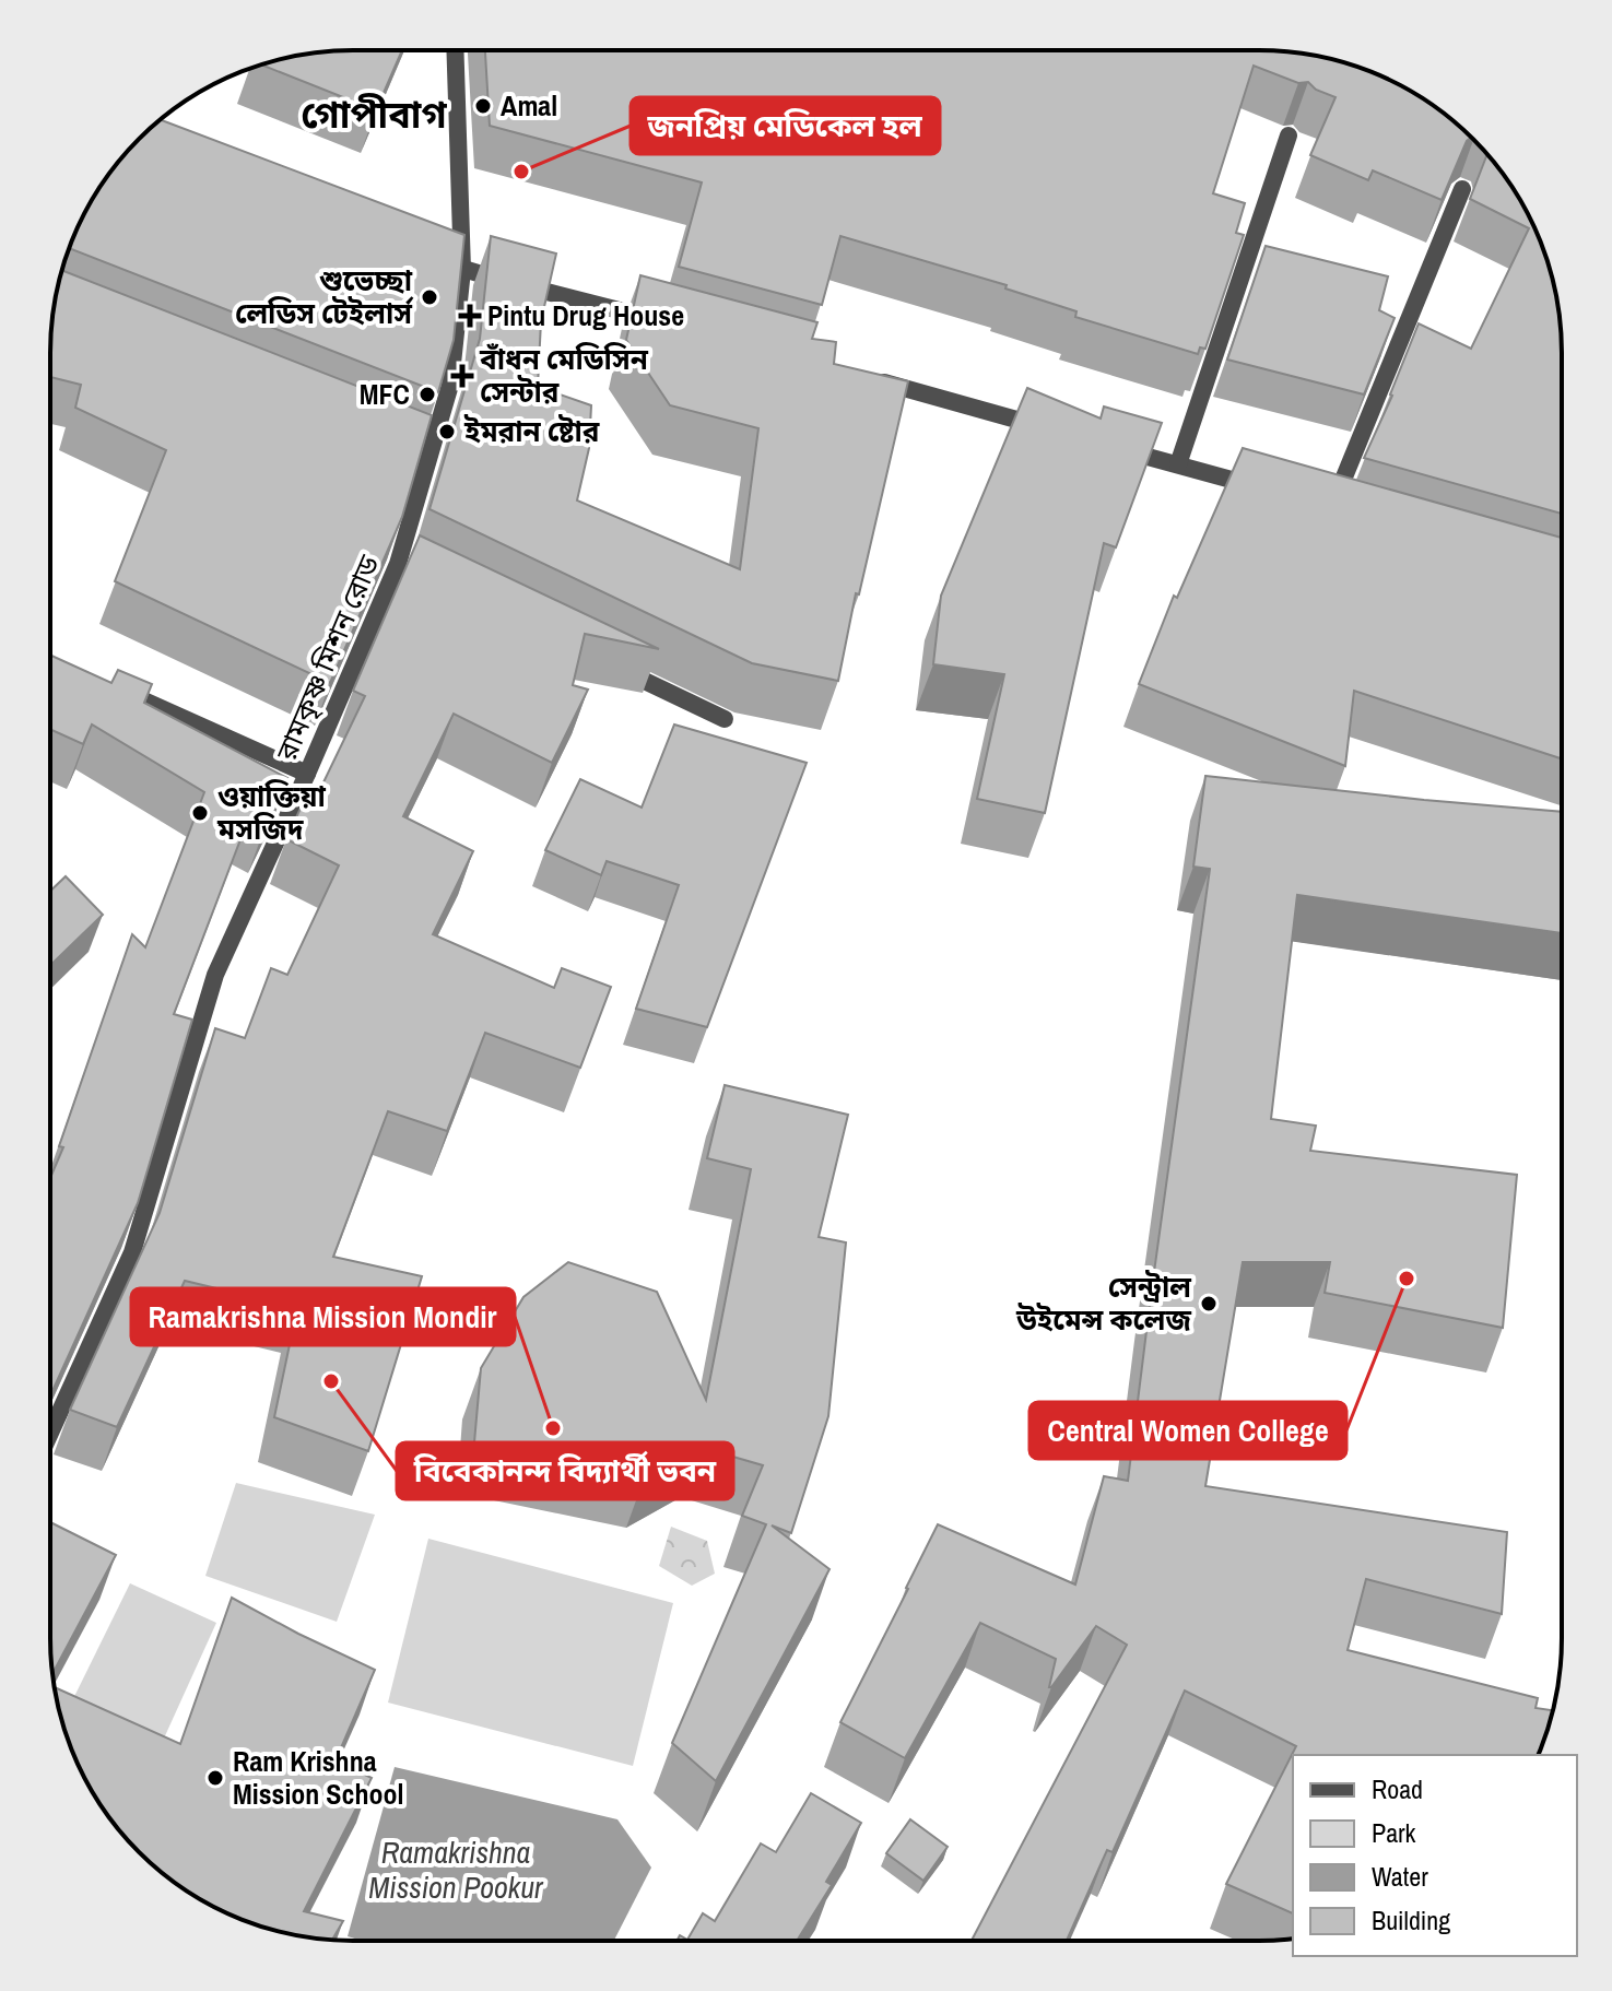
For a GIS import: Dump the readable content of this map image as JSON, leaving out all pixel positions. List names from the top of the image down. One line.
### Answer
{"streets":{"street":["রামকৃষ্ণ মিশন রোড"]},"districts":["গোপীবাগ"],"water":["Ramakrishna Mission Pookur"],"places":{"other":["Amal","জনপ্রিয় মেডিকেল হল","শুভেচ্ছা লেডিস টেইলার্স","MFC","ইমরান ষ্টোর","ওয়াক্তিয়া মসজিদ","Central Women College","সেন্ট্রাল উইমেন্স কলেজ","বিবেকানন্দ বিদ্যার্থী ভবন","Ramakrishna Mission Mondir","Ram Krishna Mission School"],"health":["Pintu Drug House","বাঁধন মেডিসিন সেন্টার"]},"legend":["Road","Park","Water","Building"]}
